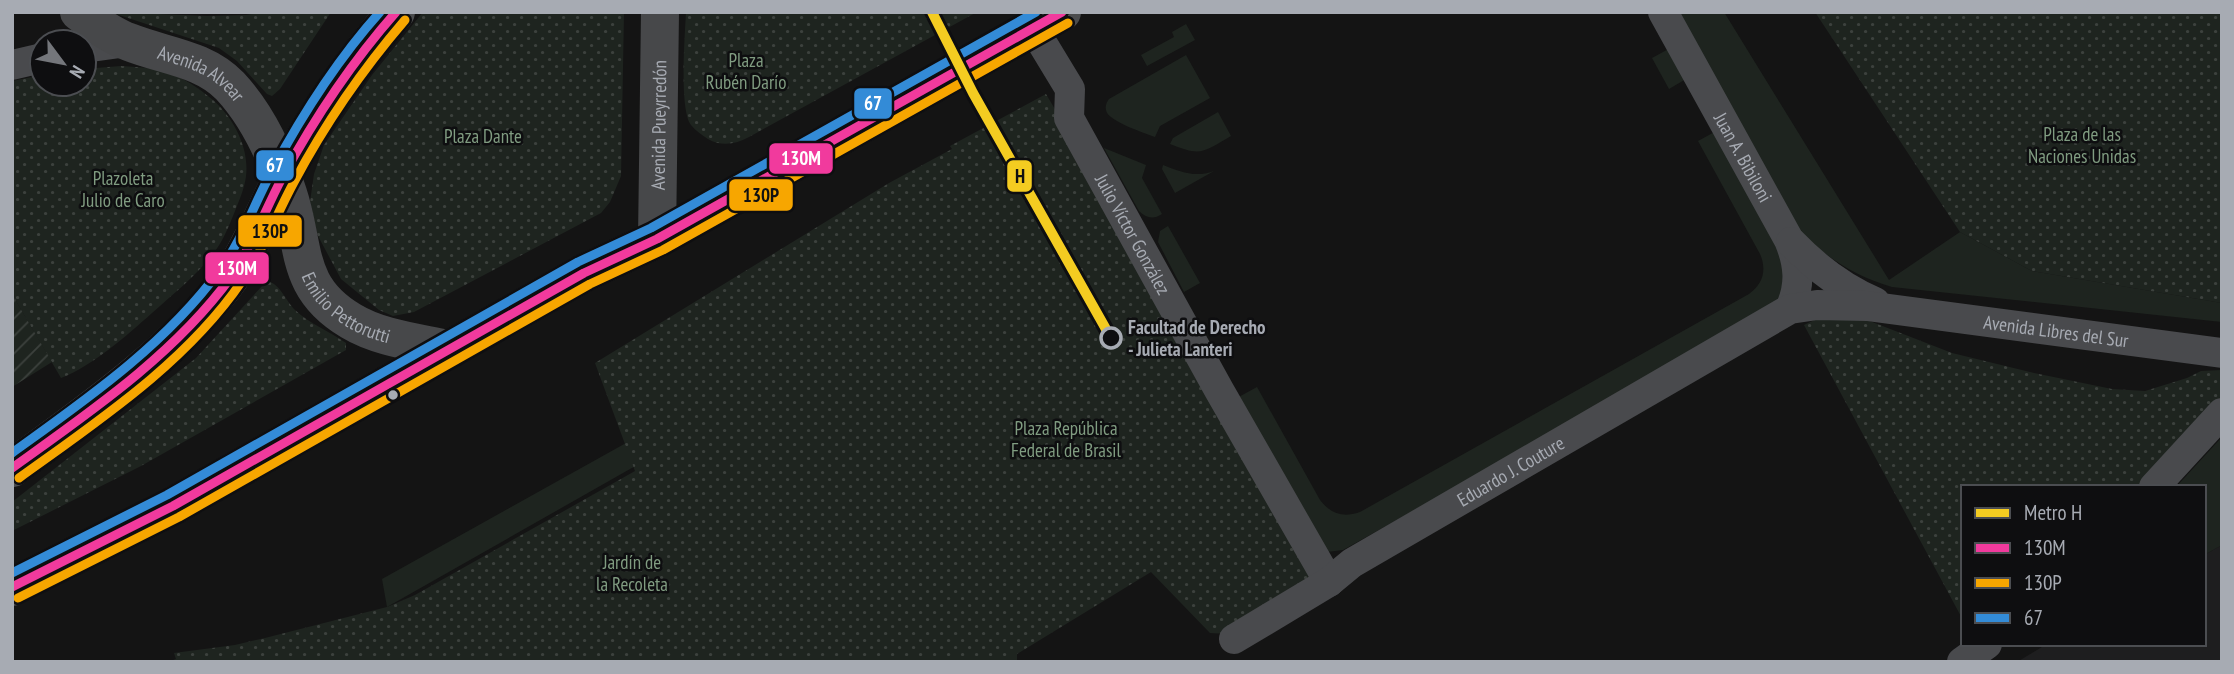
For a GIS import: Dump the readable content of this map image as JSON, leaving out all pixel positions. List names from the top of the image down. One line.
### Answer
{"streets":{"main road":["Avenida Alvear","Avenida Pueyrredón","Emilio Pettorutti"],"street":["Juan A. Bibiloni","Julio Víctor González","Avenida Libres del Sur","Eduardo J. Couture"]},"crossings":[["Avenida Alvear","Emilio Pettorutti"],["Juan A. Bibiloni","Avenida Libres del Sur"],["Juan A. Bibiloni","Eduardo J. Couture"],["Julio Víctor González","Eduardo J. Couture"],["Avenida Libres del Sur","Eduardo J. Couture"]],"parks":["Plaza Rubén Darío","Plaza de las Naciones Unidas","Plaza Dante","Plazoleta Julio de Caro","Plaza República Federal de Brasil","Jardín de la Recoleta"],"places":["Facultad de Derecho - Julieta Lanteri"],"lines":["metro line H","transit line 130M","transit line 67","transit line 130P"],"legend":["Metro H","130M","130P","67"],"north":"bottom right"}
